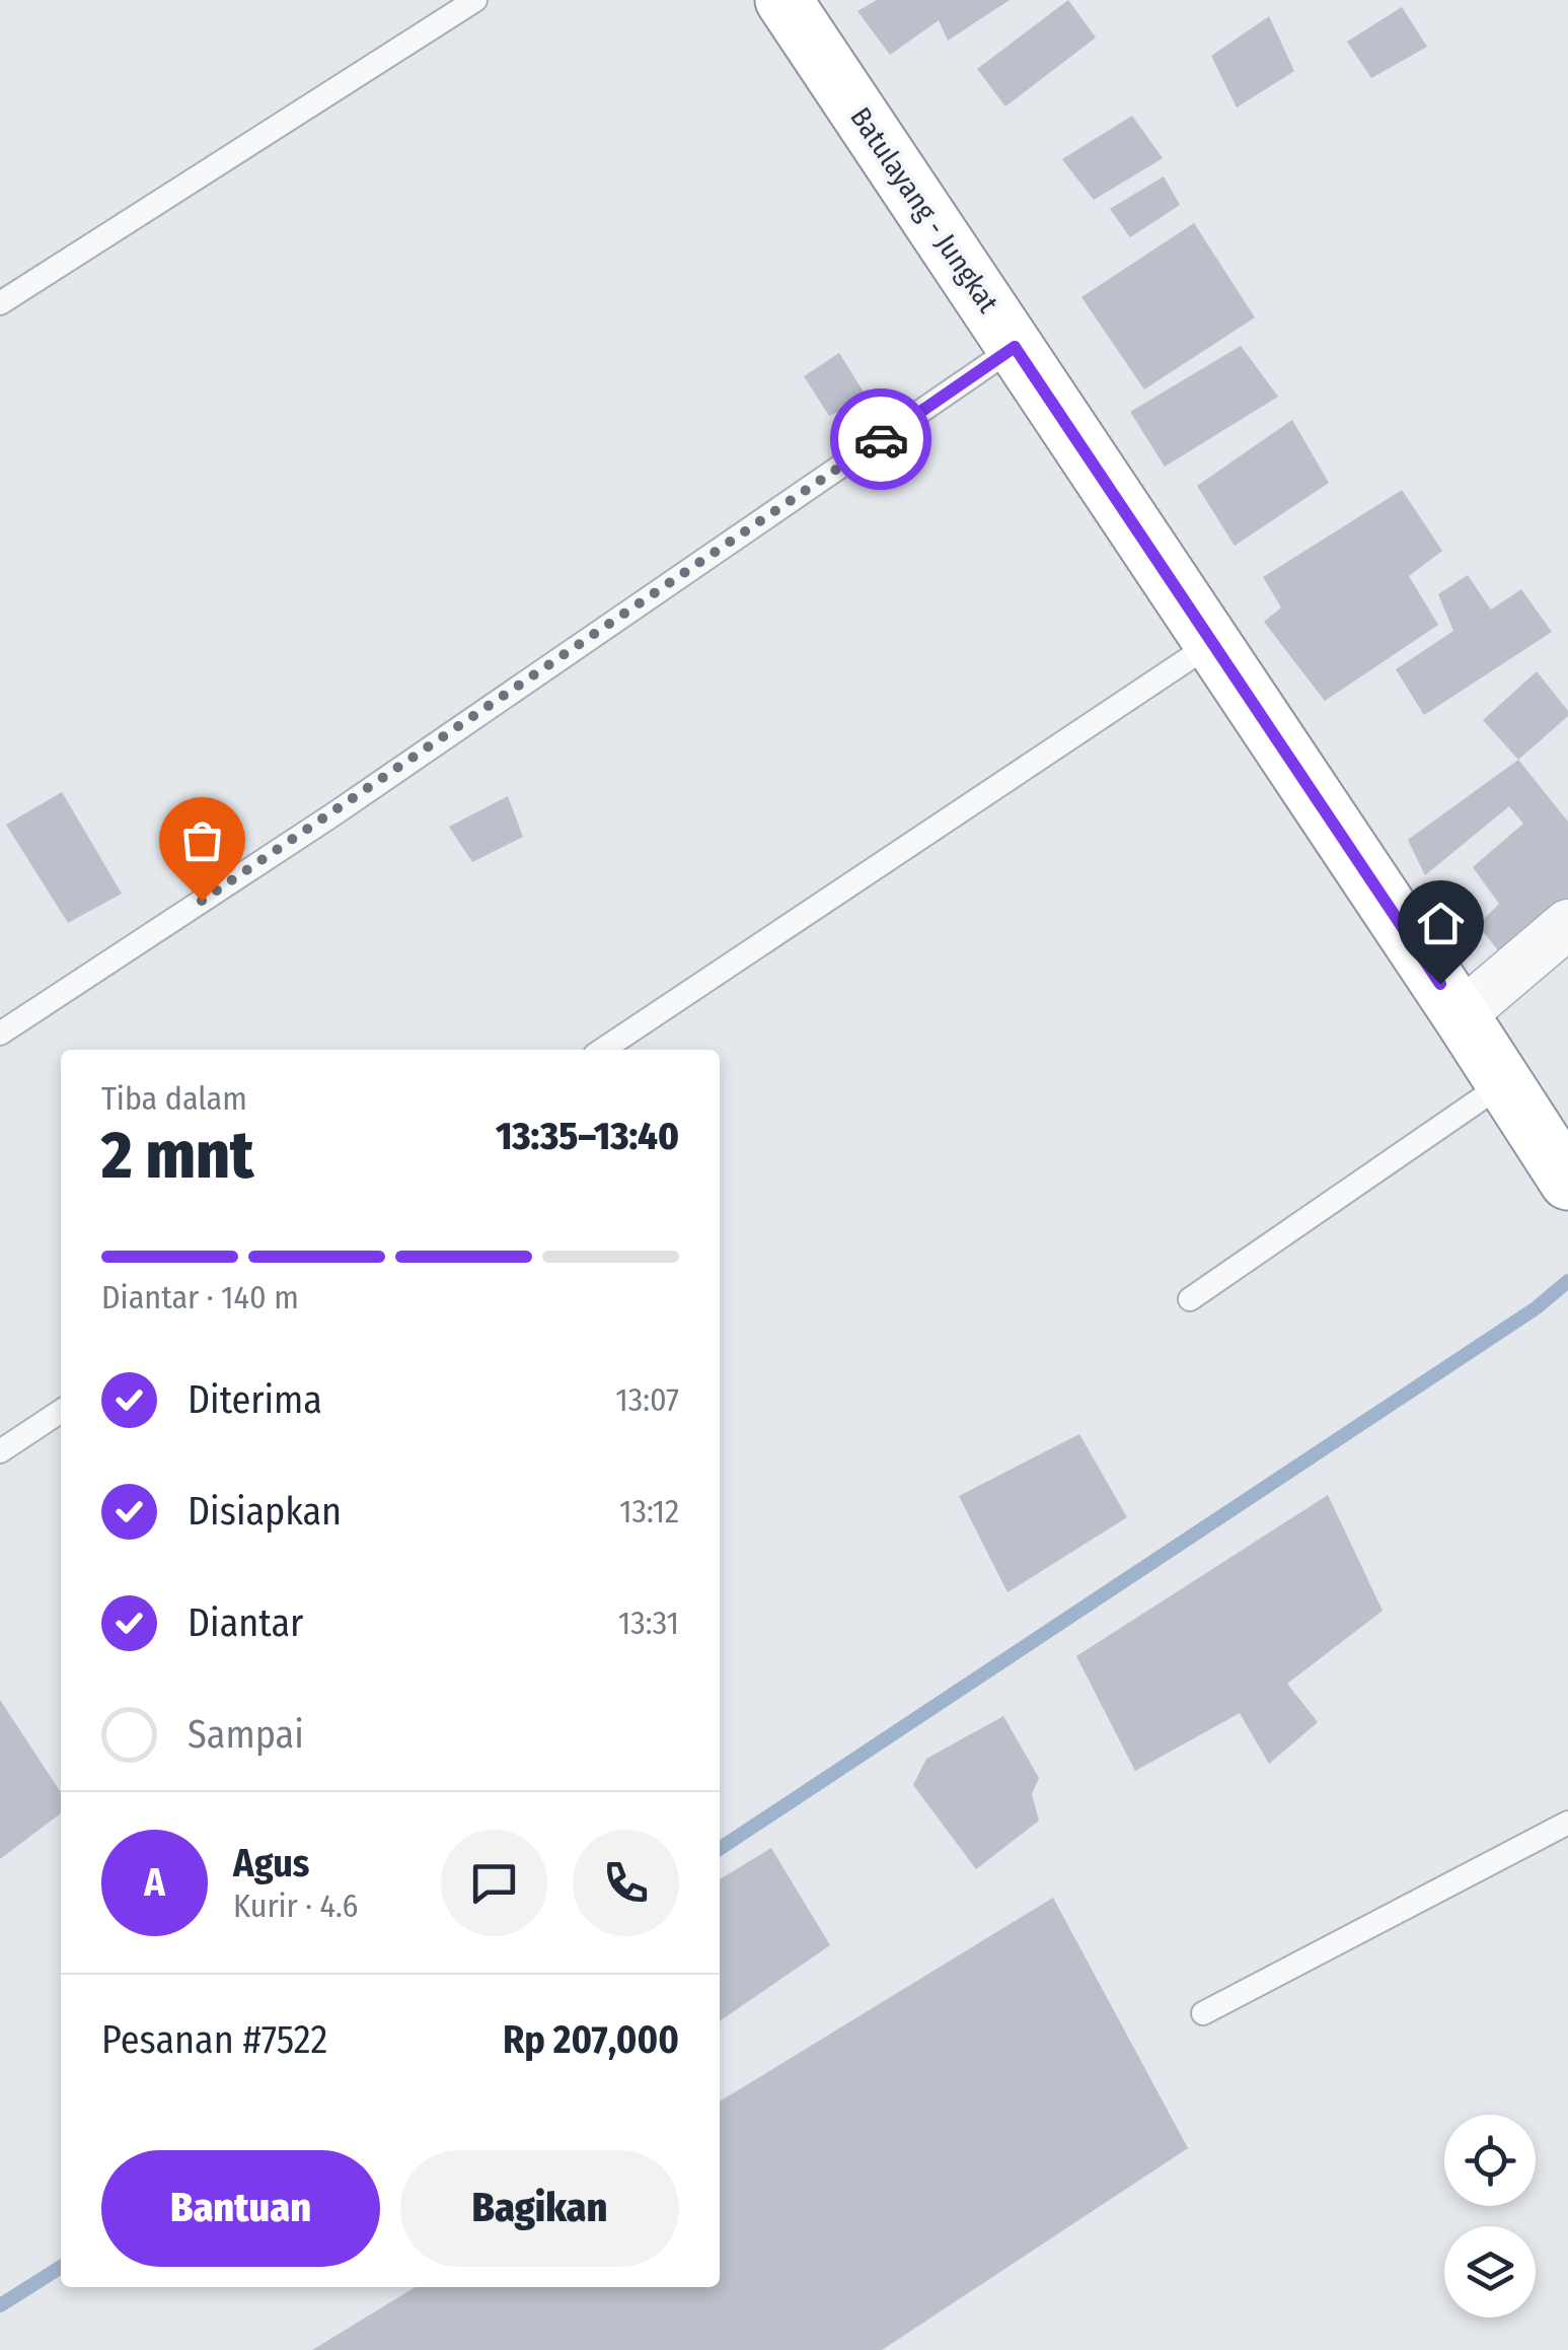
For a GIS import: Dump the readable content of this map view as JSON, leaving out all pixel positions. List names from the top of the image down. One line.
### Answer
{"streets":{"highway":["Batulayang - Jungkat"]},"page":{"heading":["2 mnt","Tiba dalam","13:35–13:40"],"panel":["Agus","Kurir · 4.6","Pesanan #7522","Rp 207,000"],"bar":"Diantar · 140 m","list":[["Diterima","13:07"],["Disiapkan","13:12"],["Diantar","13:31"],"Sampai"],"round":"A","buttons":["Bantuan","Bagikan"]}}
